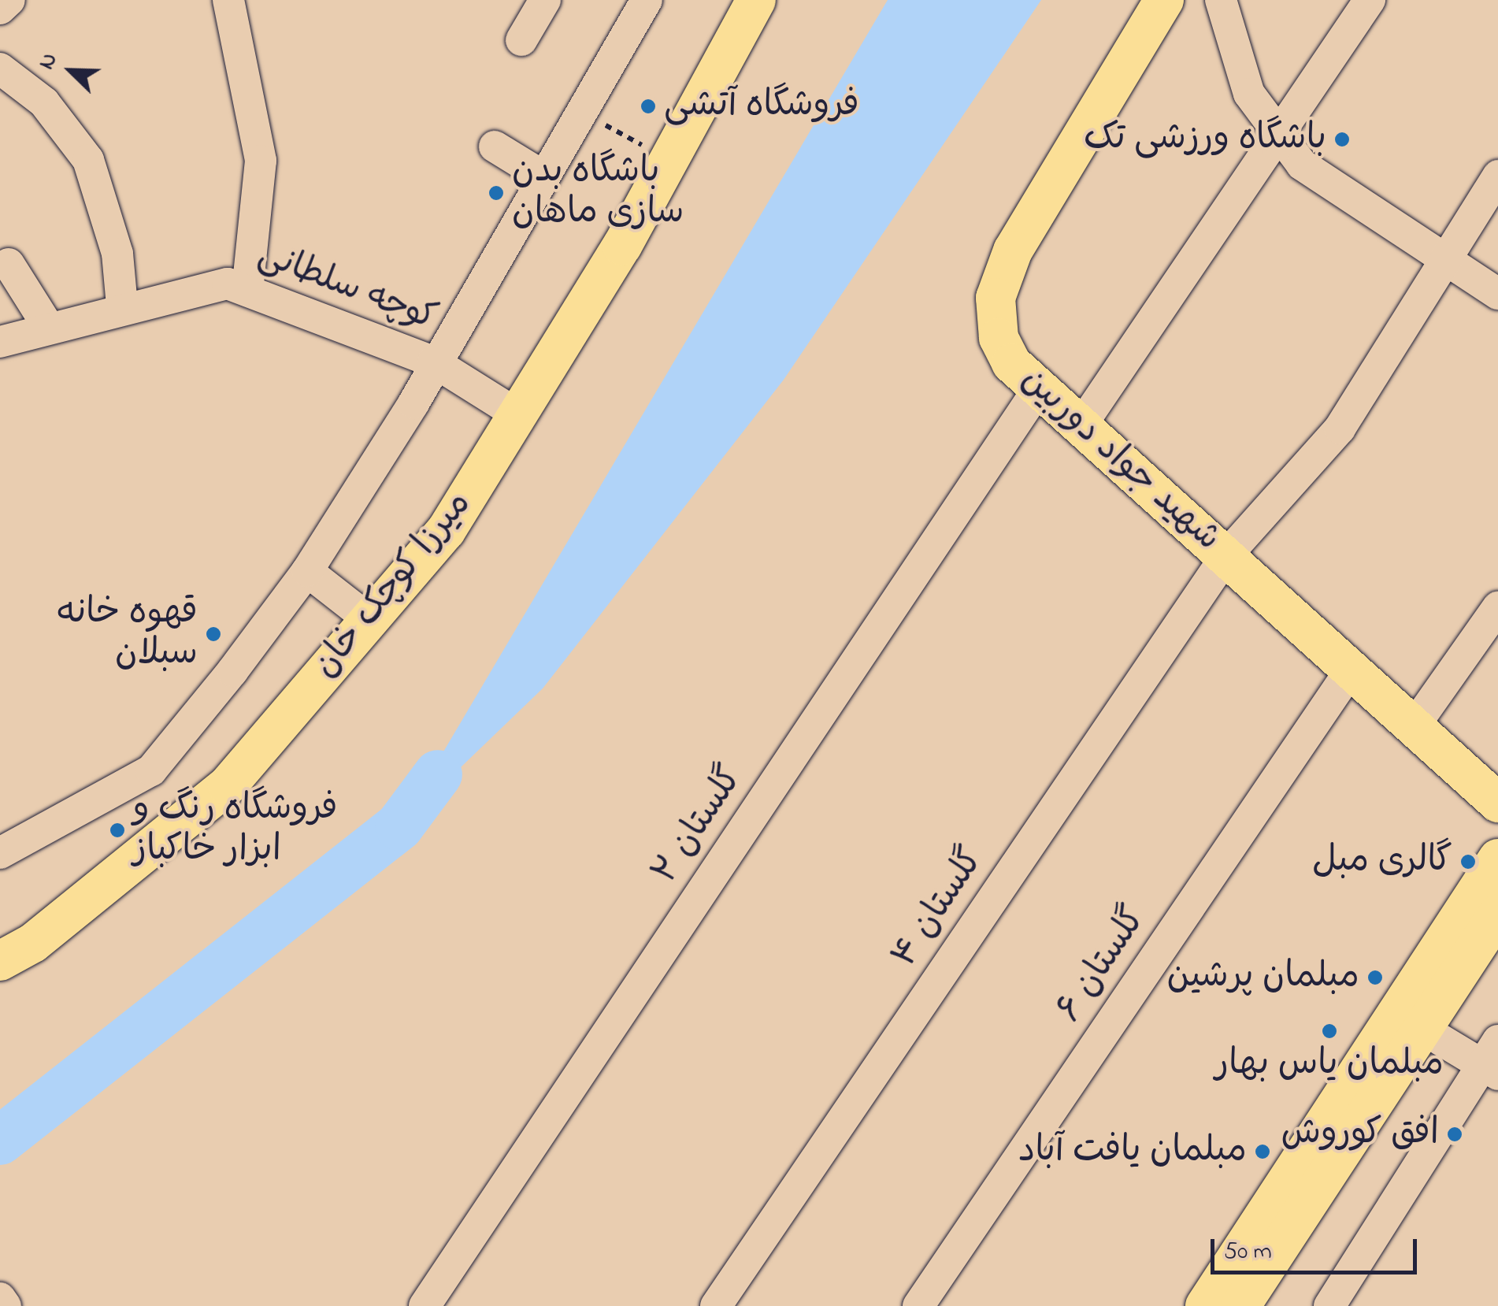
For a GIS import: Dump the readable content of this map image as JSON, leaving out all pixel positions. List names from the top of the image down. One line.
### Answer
{"streets":{"main road":["شهید جواد دوربین","میرزا کوچک خان"],"street":["کوچه سلطانی","گلستان ۲","گلستان ۴","گلستان ۶"]},"crossings":[["کوچه سلطانی","میرزا کوچک خان"],["شهید جواد دوربین","گلستان ۲"],["شهید جواد دوربین","گلستان ۴"],["شهید جواد دوربین","گلستان ۶"]],"places":["فروشگاه آتشی","باشگاه ورزشی تک","باشگاه بدن سازی ماهان","قهوه خانه سبلان","فروشگاه رنگ و ابزار خاکباز","گالری مبل","مبلمان پرشین","مبلمان یاس بهار","افق کوروش","مبلمان یافت آباد"],"scale_bar":"50 m","north":"top left"}
